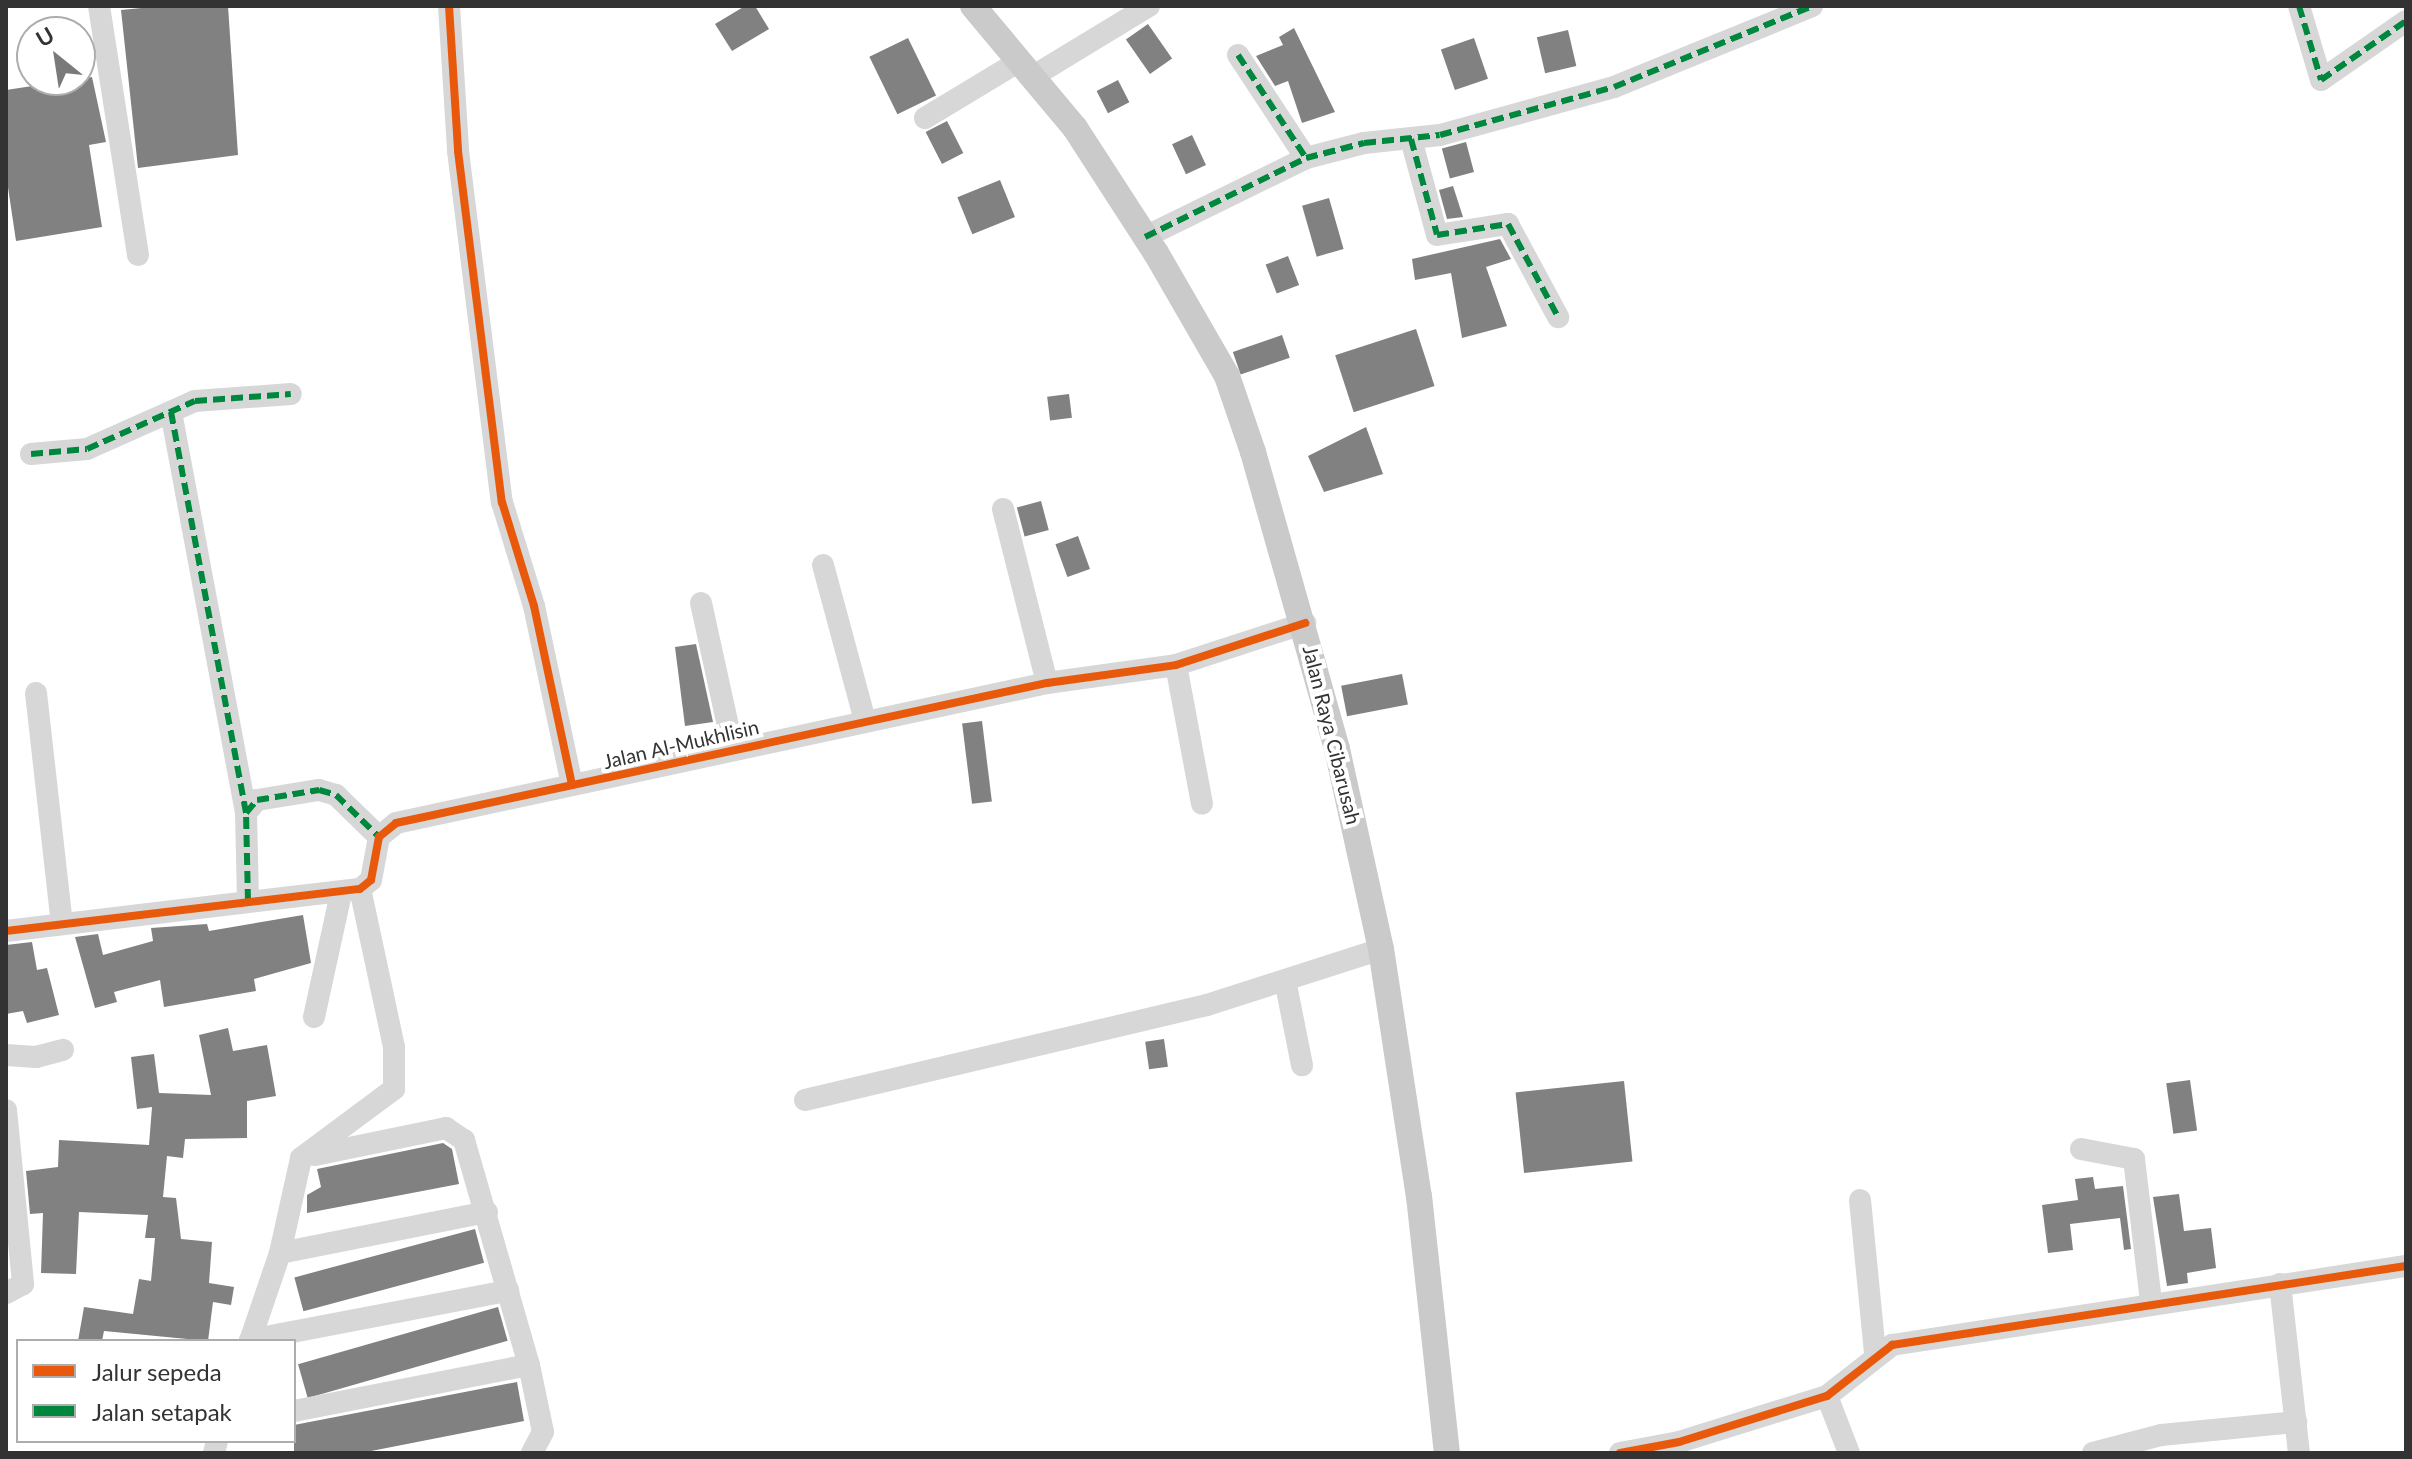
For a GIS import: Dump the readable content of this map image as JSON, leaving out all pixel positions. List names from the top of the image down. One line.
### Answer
{"streets":{"main road":["Jalan Raya Cibarusah"],"street":["Jalan Al-Mukhlisin"]},"crossings":[["Jalan Raya Cibarusah","Jalan Al-Mukhlisin"]],"legend":["Jalur sepeda","Jalan setapak"],"north":"top left"}
